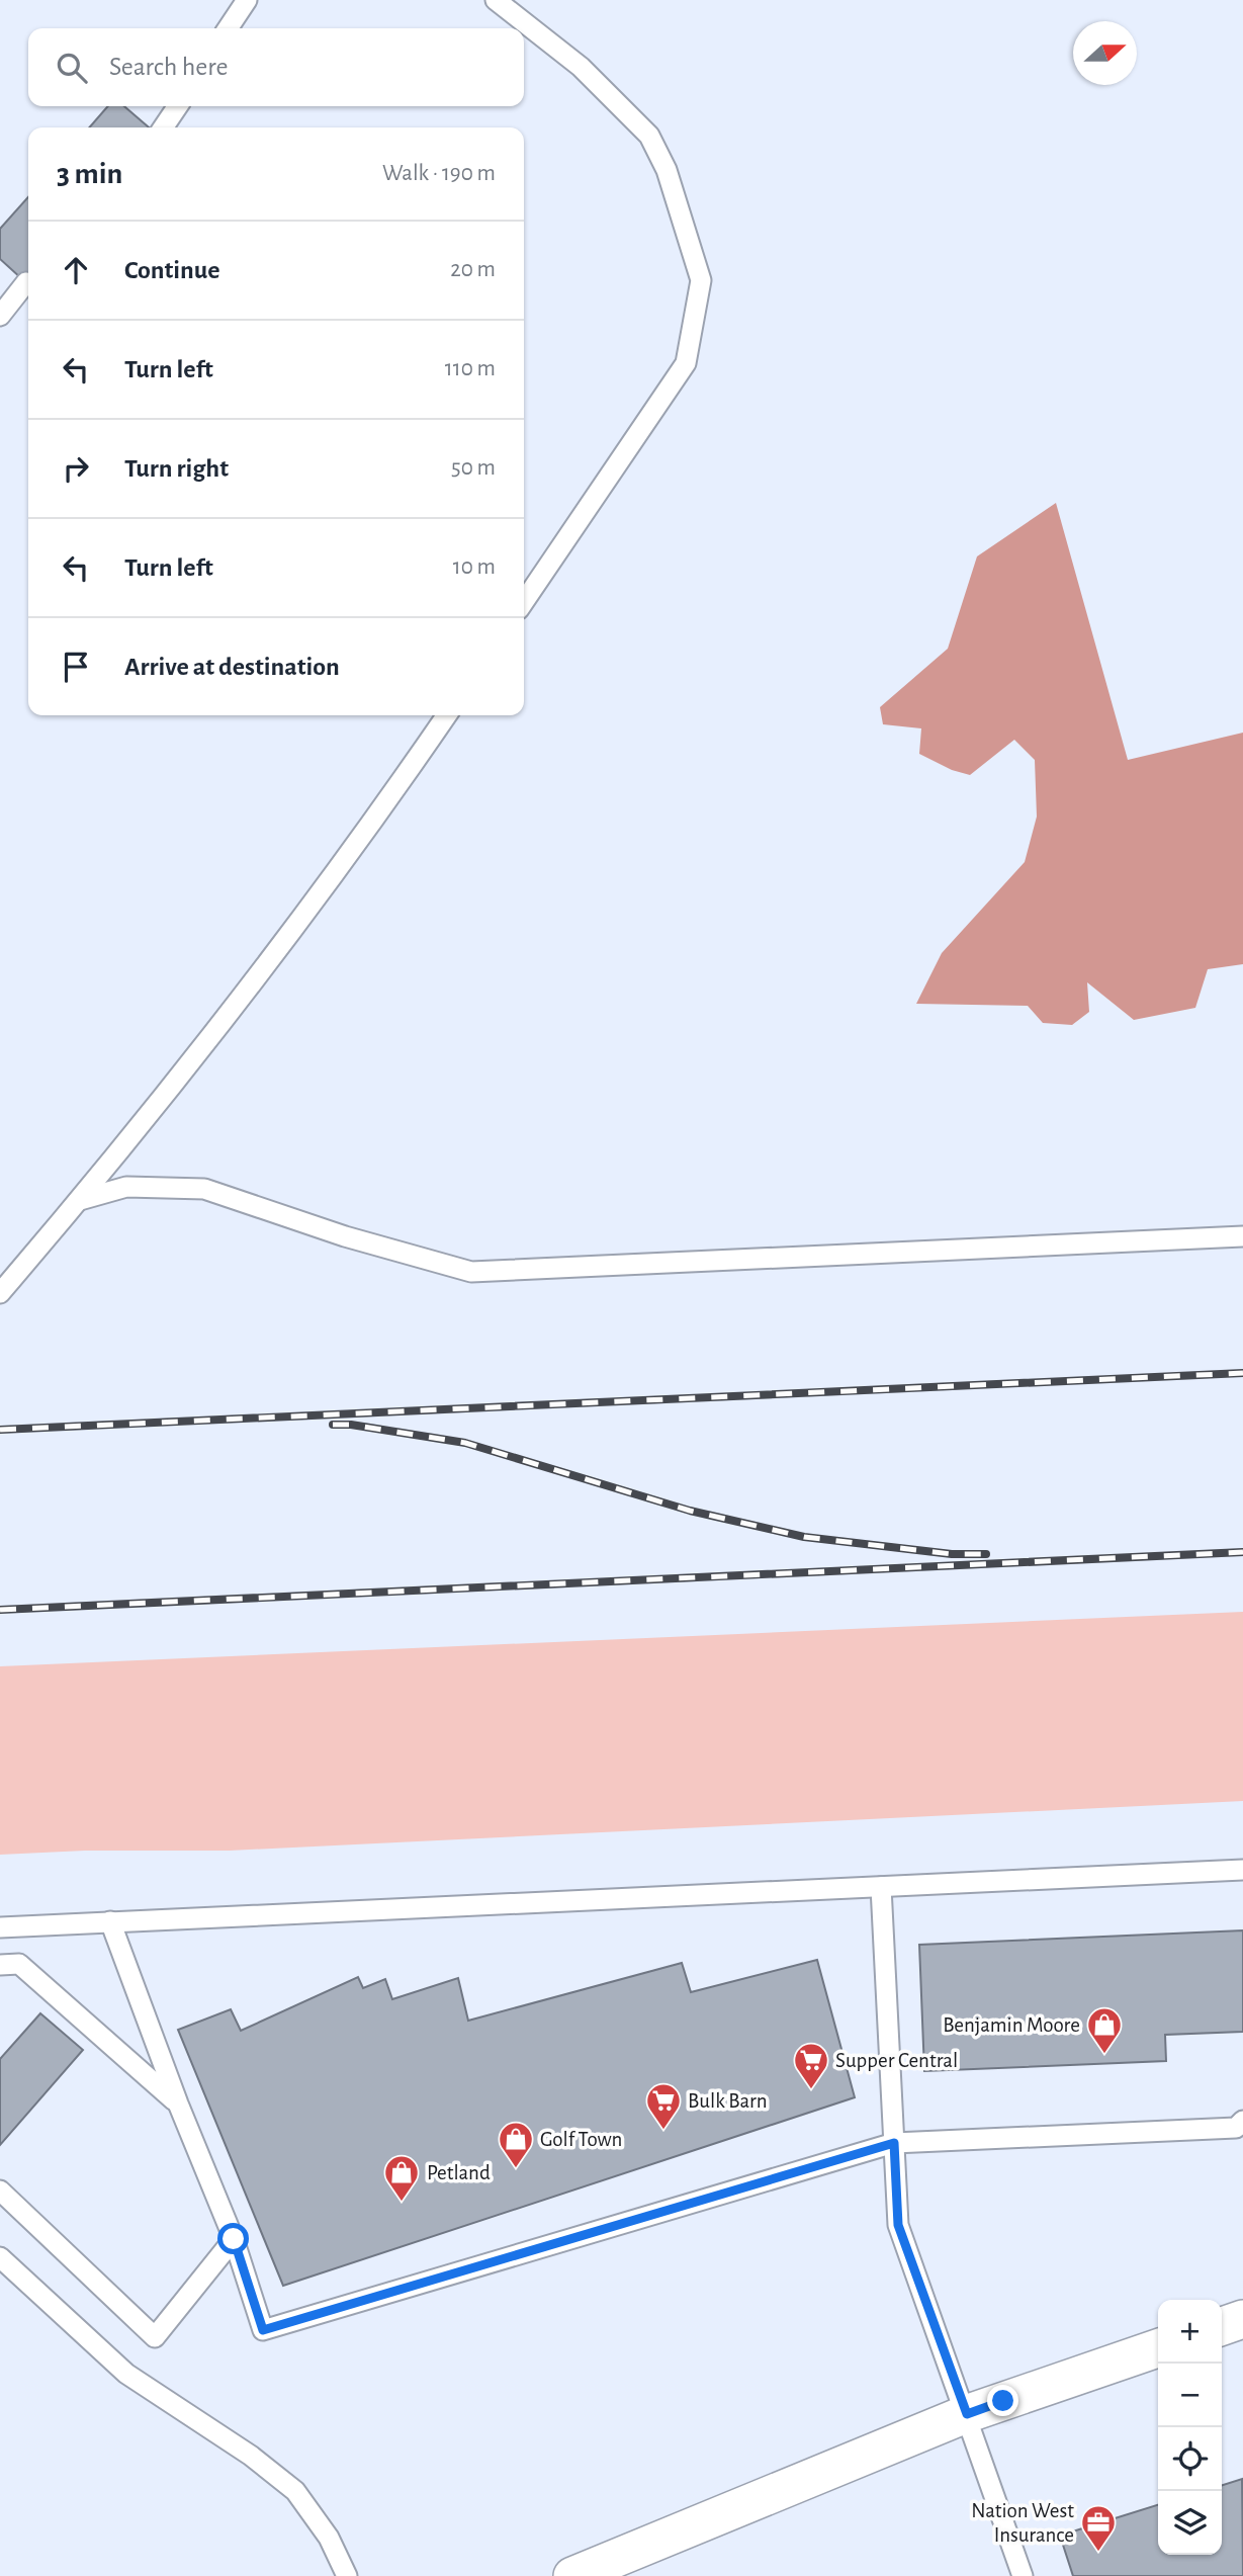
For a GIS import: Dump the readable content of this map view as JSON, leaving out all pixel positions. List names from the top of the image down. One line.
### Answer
{"places":{"shop":["Benjamin Moore","Golf Town","Petland"],"supermarket":["Supper Central","Bulk Barn"],"office":["Nation West Insurance"]},"north":"right","page":{"search":"Search here","heading":["3 min","Walk · 190 m"],"list":[["Continue","20 m"],["Turn left","110 m"],["Turn right","50 m"],["Turn left","10 m"],"Arrive at destination"],"map_buttons":["+","−"]}}
